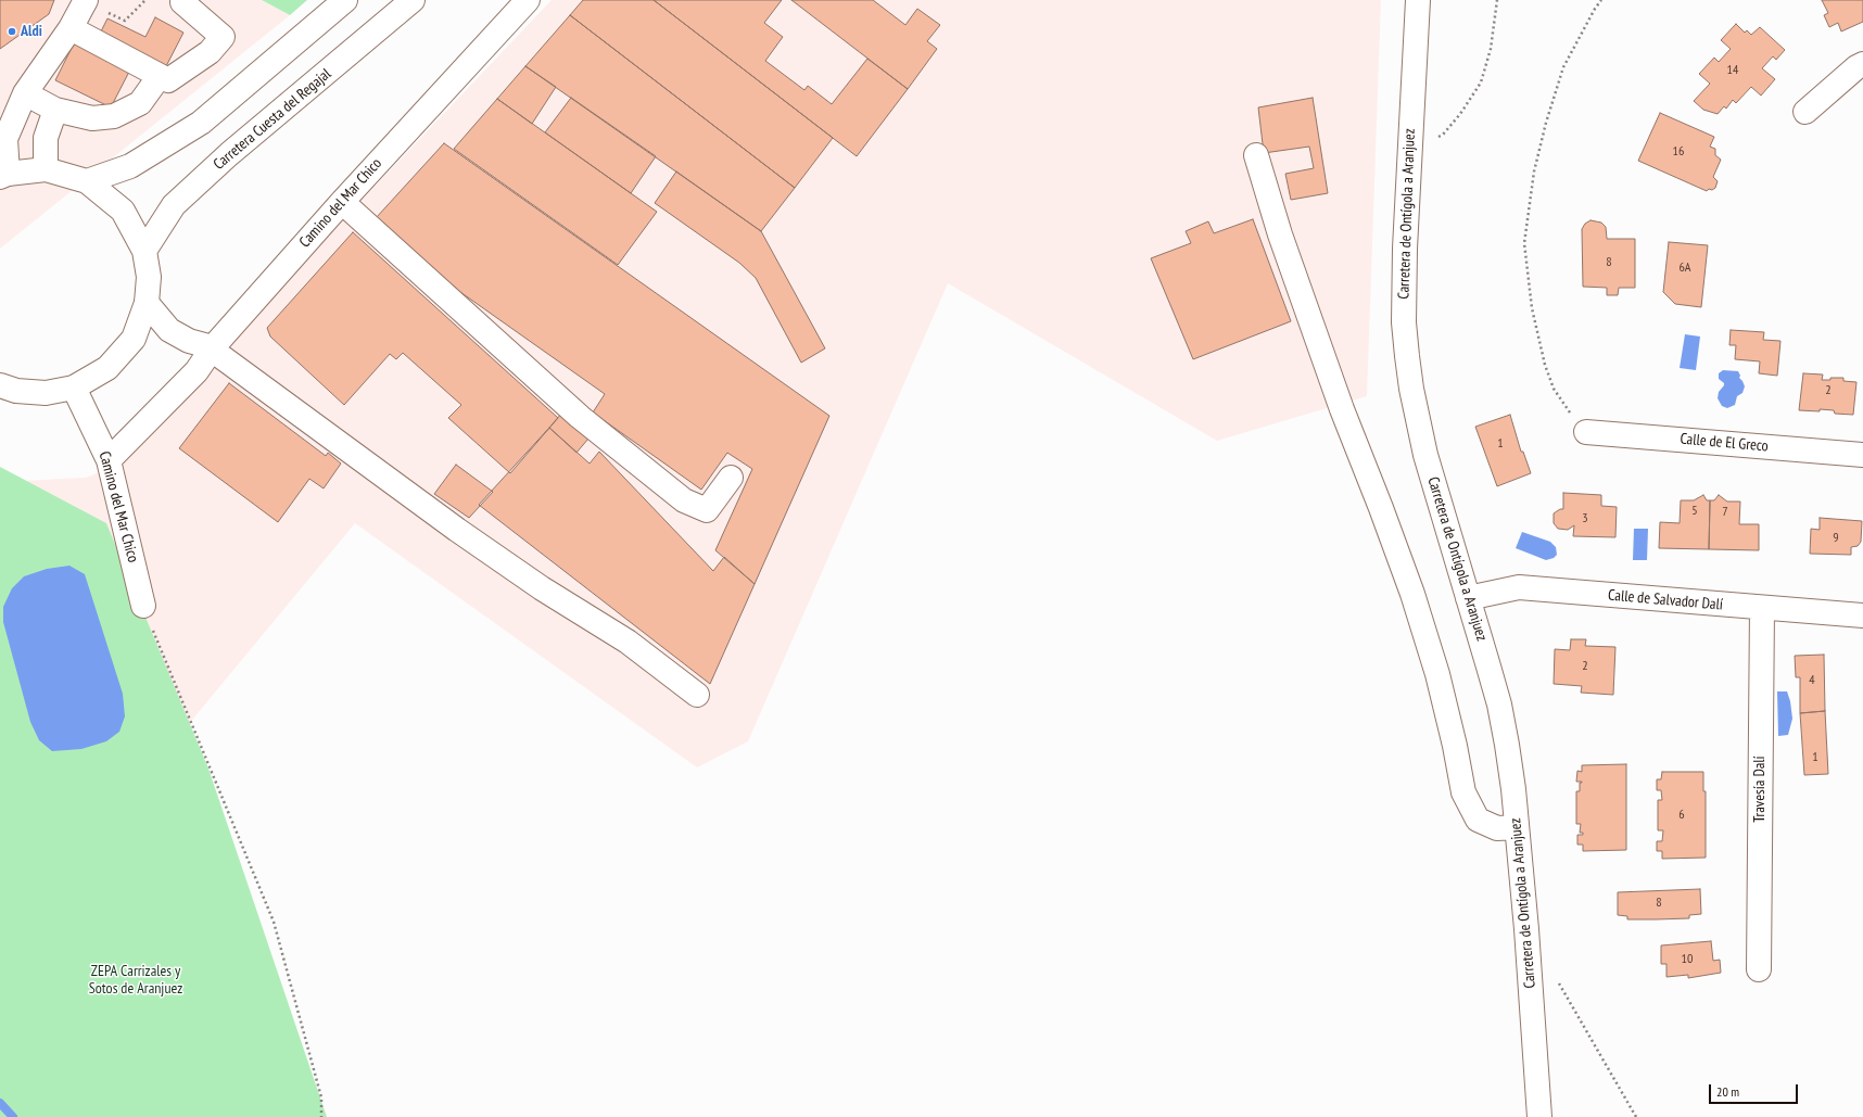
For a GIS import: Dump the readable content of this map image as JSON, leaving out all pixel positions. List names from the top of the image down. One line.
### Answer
{"streets":{"street":["Carretera Cuesta del Regajal","Camino del Mar Chico","Carretera de Ontígola a Aranjuez","Calle de El Greco","Calle de Salvador Dalí","Travesía Dalí"]},"crossings":[["Carretera de Ontígola a Aranjuez","Calle de Salvador Dalí"],["Calle de Salvador Dalí","Travesía Dalí"]],"parks":["ZEPA Carrizales y Sotos de Aranjuez"],"places":["Aldi"],"house_numbers":["14","16","8","6A","2","1","5","7","3","9","2","4","1","6","8","10"],"scale_bar":"20 m"}
